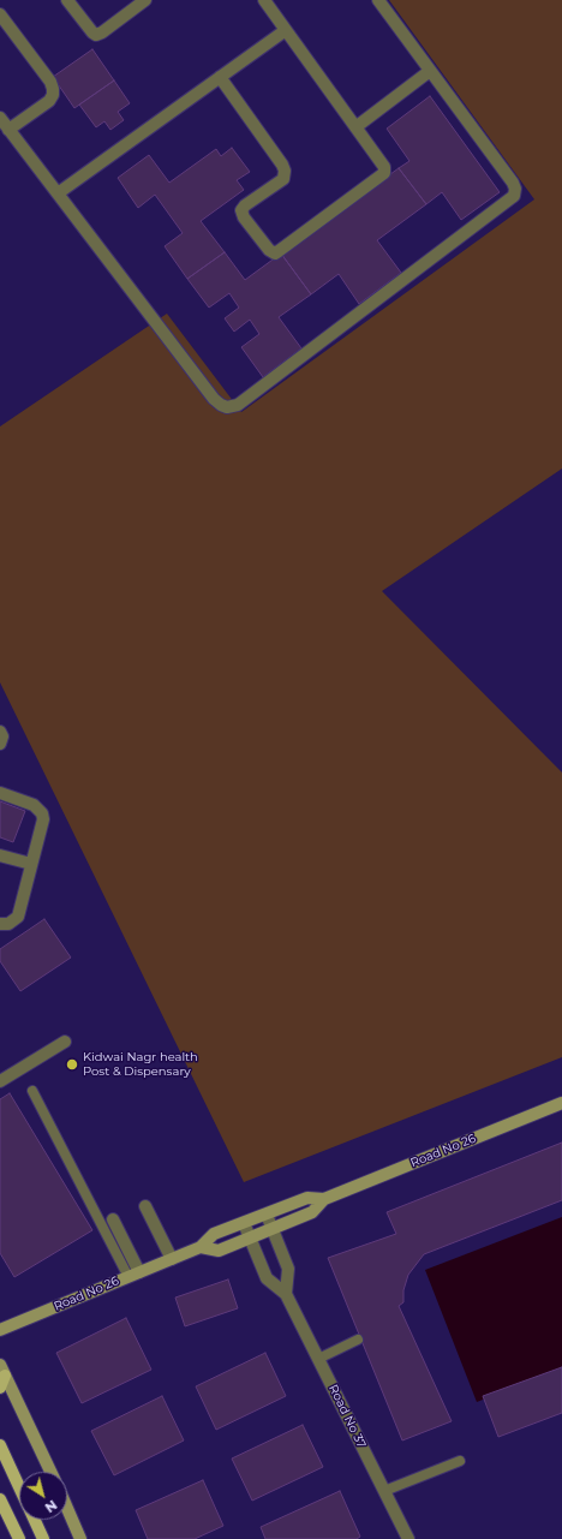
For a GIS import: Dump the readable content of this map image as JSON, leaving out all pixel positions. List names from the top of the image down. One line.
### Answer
{"streets":{"street":["Road No 26","Road No 37"]},"crossings":[["Road No 26","Road No 37"]],"places":["Kidwai Nagr health Post & Dispensary"],"north":"bottom right"}
